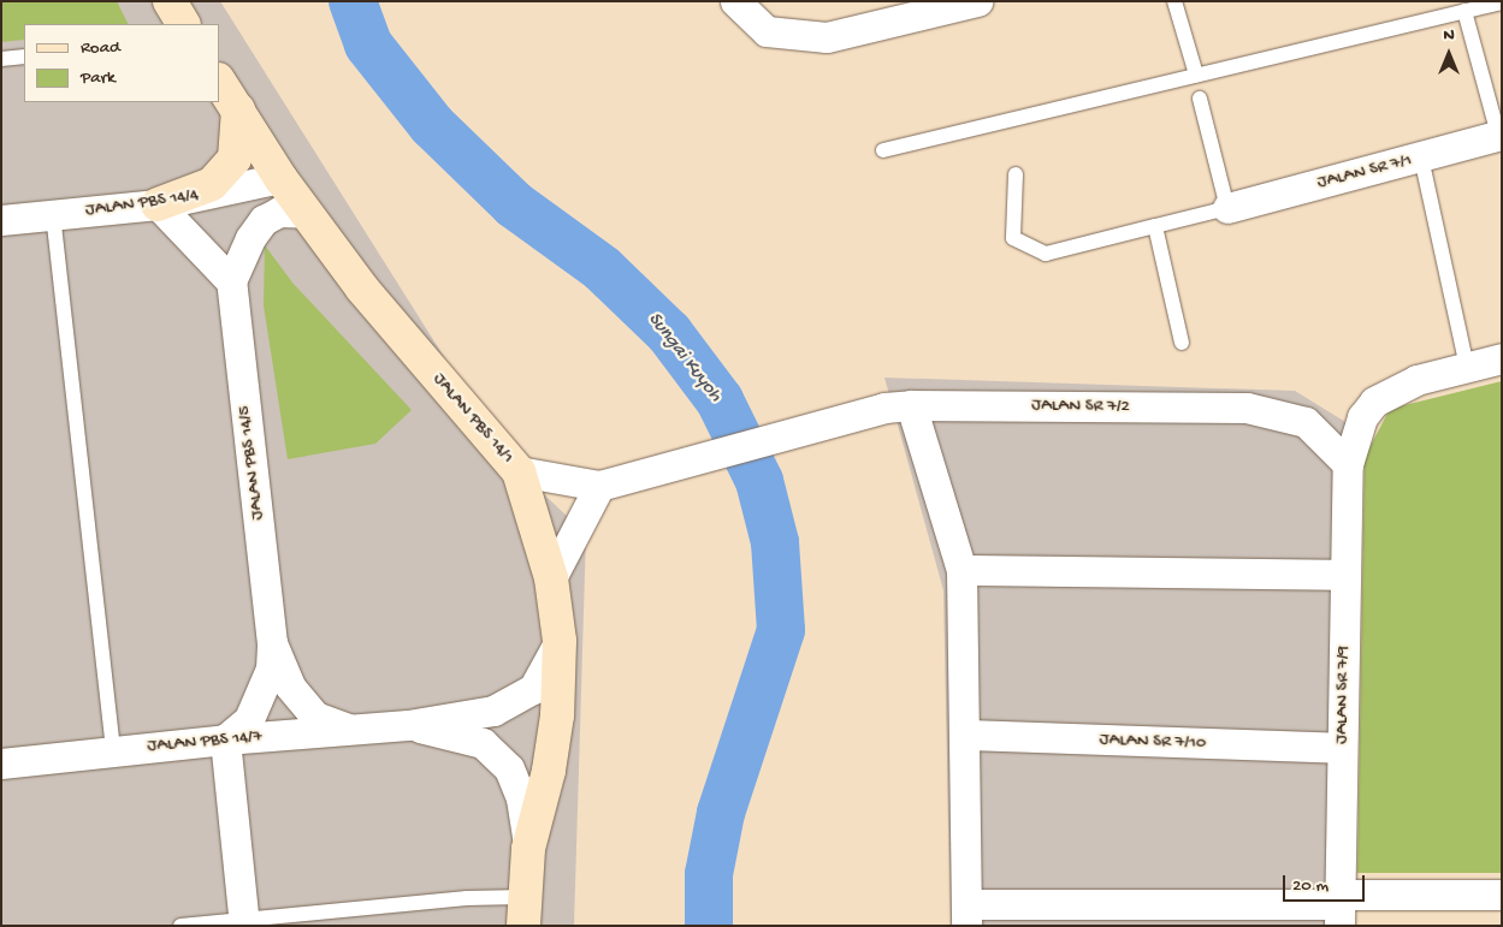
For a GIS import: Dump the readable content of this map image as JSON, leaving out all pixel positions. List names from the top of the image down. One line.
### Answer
{"streets":{"street":["JALAN SR 7/1","JALAN PBS 14/4","JALAN SR 7/2","JALAN PBS 14/1","JALAN PBS 14/5","JALAN SR 7/9","JALAN PBS 14/7","JALAN SR 7/10"]},"crossings":[["JALAN PBS 14/4","JALAN PBS 14/1"],["JALAN SR 7/2","JALAN PBS 14/1"],["JALAN SR 7/2","JALAN SR 7/9"],["JALAN PBS 14/1","JALAN PBS 14/7"],["JALAN SR 7/9","JALAN SR 7/10"]],"water":["Sungai Kuyoh"],"legend":["Road","Park"],"scale_bar":"20 m","north":"top"}
